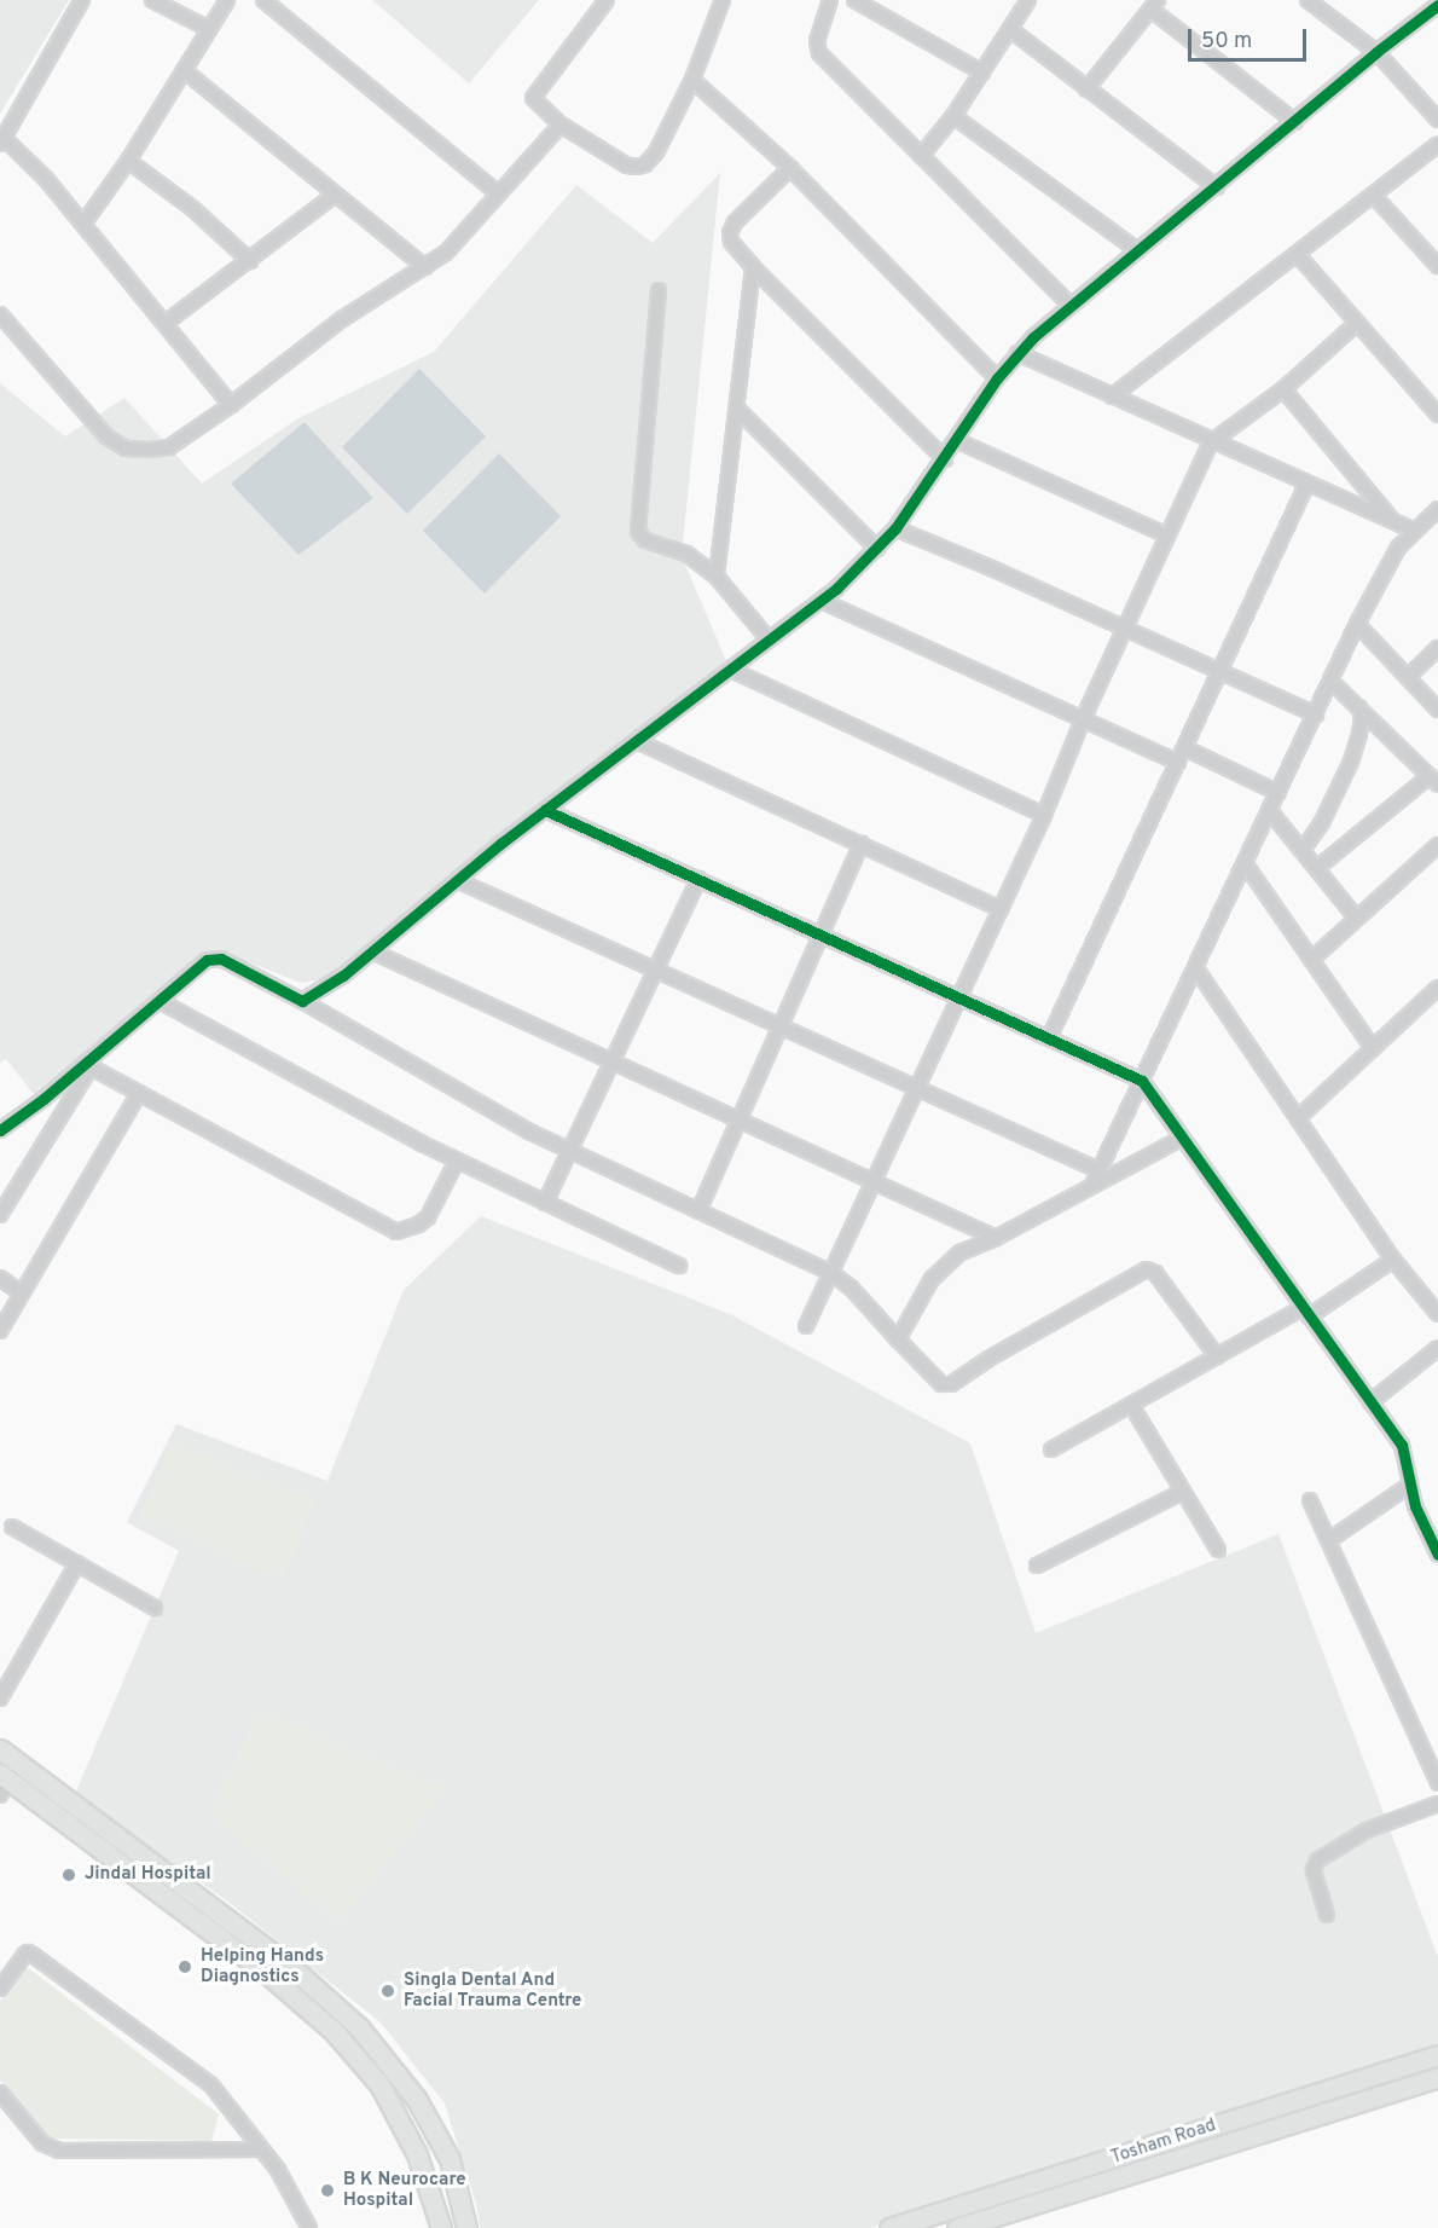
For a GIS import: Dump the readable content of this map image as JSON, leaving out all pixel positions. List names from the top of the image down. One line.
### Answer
{"streets":{"main road":["Tosham Road"]},"places":["Jindal Hospital","Helping Hands Diagnostics","Singla Dental And Facial Trauma Centre","B K Neurocare Hospital"],"scale_bar":"50 m"}
